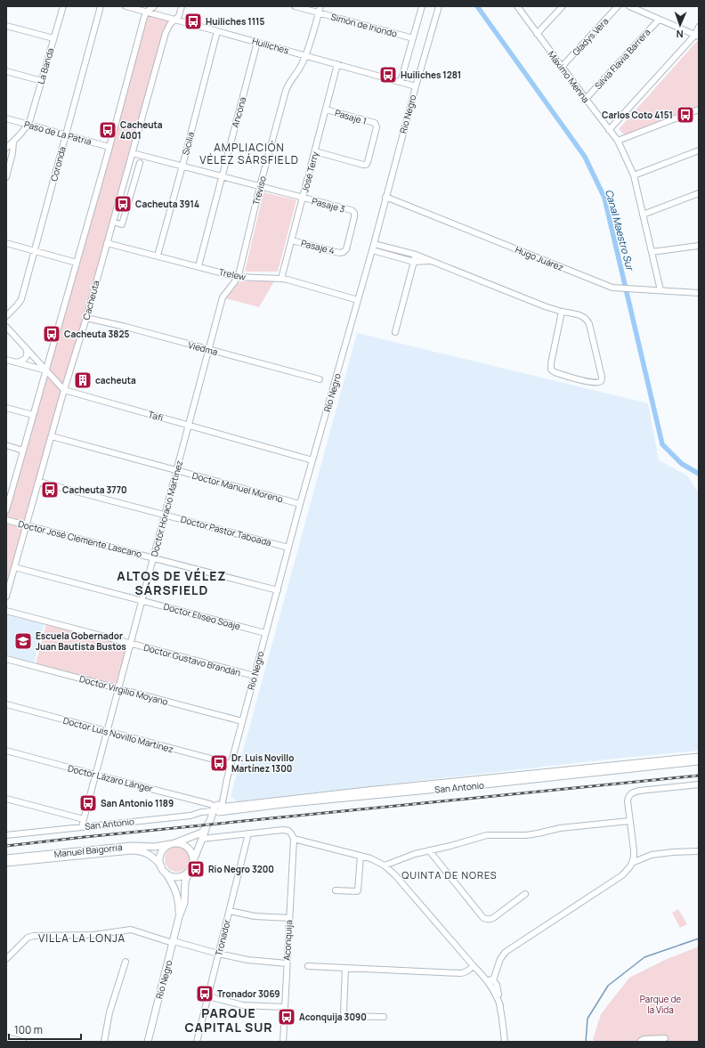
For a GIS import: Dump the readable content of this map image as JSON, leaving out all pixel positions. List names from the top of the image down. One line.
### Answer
{"streets":{"main road":["Río Negro","San Antonio","Manuel Baigorria"],"street":["Simón de Iriondo","Gladys Vera","Huiliches","Silvia Flavia Barrera","La Banda","Máximo Menna","Ancona","Pasaje 1","Paso de La Patria","Sicilia","Coronda","José Terry","Treviso","Pasaje 3","Pasaje 4","Hugo Juárez","Trelew","Cacheuta","Viedma","Tafí","Doctor Manuel Moreno","Doctor Horacio Martinez","Doctor Pastor Taboada","Doctor José Clemente Lascano","Doctor Eliseo Soaje","Doctor Gustavo Brandán","Doctor Virgilio Moyano","Doctor Luis Novillo Martínez","Doctor Lázaro Lánger","Tronador","Aconquija"]},"crossings":[["Simón de Iriondo","Treviso"],["Gladys Vera","Máximo Menna"],["Huiliches","Ancona"],["Huiliches","Río Negro"],["Huiliches","Sicilia"],["Huiliches","José Terry"],["Huiliches","Treviso"],["Huiliches","Cacheuta"],["Silvia Flavia Barrera","Máximo Menna"],["La Banda","Paso de La Patria"],["Máximo Menna","Hugo Juárez"],["Ancona","Trelew"],["Río Negro","Hugo Juárez"],["Río Negro","Trelew"],["Río Negro","Tafí"],["Río Negro","Doctor Manuel Moreno"],["Río Negro","Doctor Pastor Taboada"],["Río Negro","Doctor José Clemente Lascano"],["Río Negro","Doctor Eliseo Soaje"],["Río Negro","Doctor Gustavo Brandán"],["Río Negro","Doctor Virgilio Moyano"],["Río Negro","Doctor Luis Novillo Martínez"],["Río Negro","Doctor Lázaro Lánger"],["Río Negro","San Antonio"],["Río Negro","Manuel Baigorria"],["Pasaje 1","José Terry"],["Paso de La Patria","Coronda"],["Sicilia","Trelew"],["José Terry","Pasaje 3"],["José Terry","Pasaje 4"],["José Terry","Trelew"],["Treviso","Trelew"],["Treviso","Doctor Horacio Martinez"],["Pasaje 3","Pasaje 4"],["Trelew","Cacheuta"],["Cacheuta","Viedma"],["Cacheuta","Tafí"],["Cacheuta","Doctor Manuel Moreno"],["Cacheuta","Doctor Pastor Taboada"],["Cacheuta","Doctor José Clemente Lascano"],["Cacheuta","Doctor Eliseo Soaje"],["Viedma","Doctor Horacio Martinez"],["Tafí","Doctor Horacio Martinez"],["Doctor Manuel Moreno","Doctor Horacio Martinez"],["Doctor Horacio Martinez","Doctor Pastor Taboada"],["Doctor Horacio Martinez","Doctor José Clemente Lascano"],["Doctor Horacio Martinez","Doctor Eliseo Soaje"],["Doctor Horacio Martinez","Doctor Gustavo Brandán"],["Doctor Horacio Martinez","Doctor Virgilio Moyano"],["Doctor Horacio Martinez","Doctor Luis Novillo Martínez"],["Doctor Horacio Martinez","Doctor Lázaro Lánger"],["Doctor Horacio Martinez","San Antonio"],["Doctor Lázaro Lánger","San Antonio"]],"districts":["AMPLIACIÓN VÉLEZ SÁRSFIELD","ALTOS DE VÉLEZ SÁRSFIELD","QUINTA DE NORES","VILLA LA LONJA","PARQUE CAPITAL SUR"],"water":["Canal Maestro Sur"],"parks":["Parque de la Vida"],"places":{"bus stop":["Huiliches 1115","Huiliches 1281","Carlos Coto 4151","Cacheuta 4001","Cacheuta 3914","Cacheuta 3825","Cacheuta 3770","Dr. Luis Novillo Martínez 1300","San Antonio 1189","Rio Negro 3200","Tronador 3069","Aconquija 3090"],"building":["cacheuta"],"school or university":["Escuela Gobernador Juan Bautista Bustos"]},"scale_bar":"100 m","north":"bottom"}
